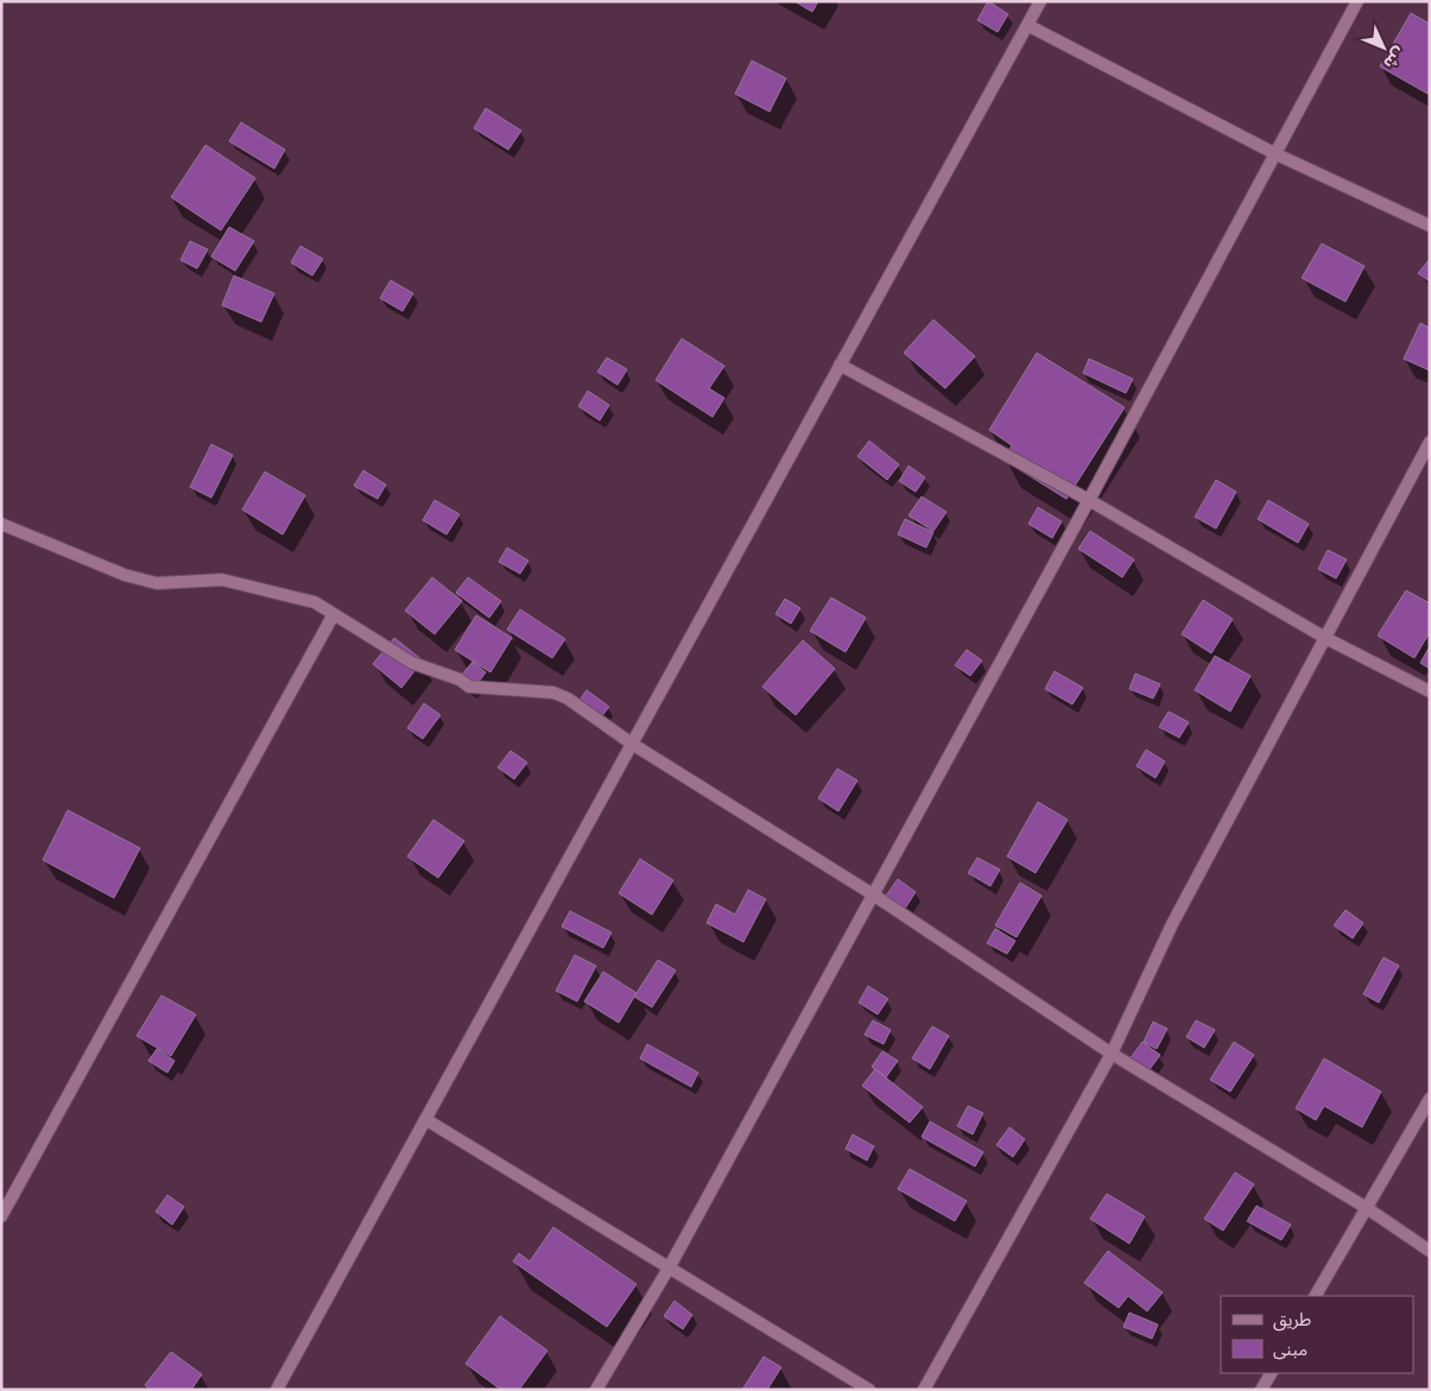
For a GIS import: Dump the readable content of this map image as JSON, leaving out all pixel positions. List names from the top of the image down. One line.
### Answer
{"legend":["طريق","مبنى"],"north":"bottom right"}
